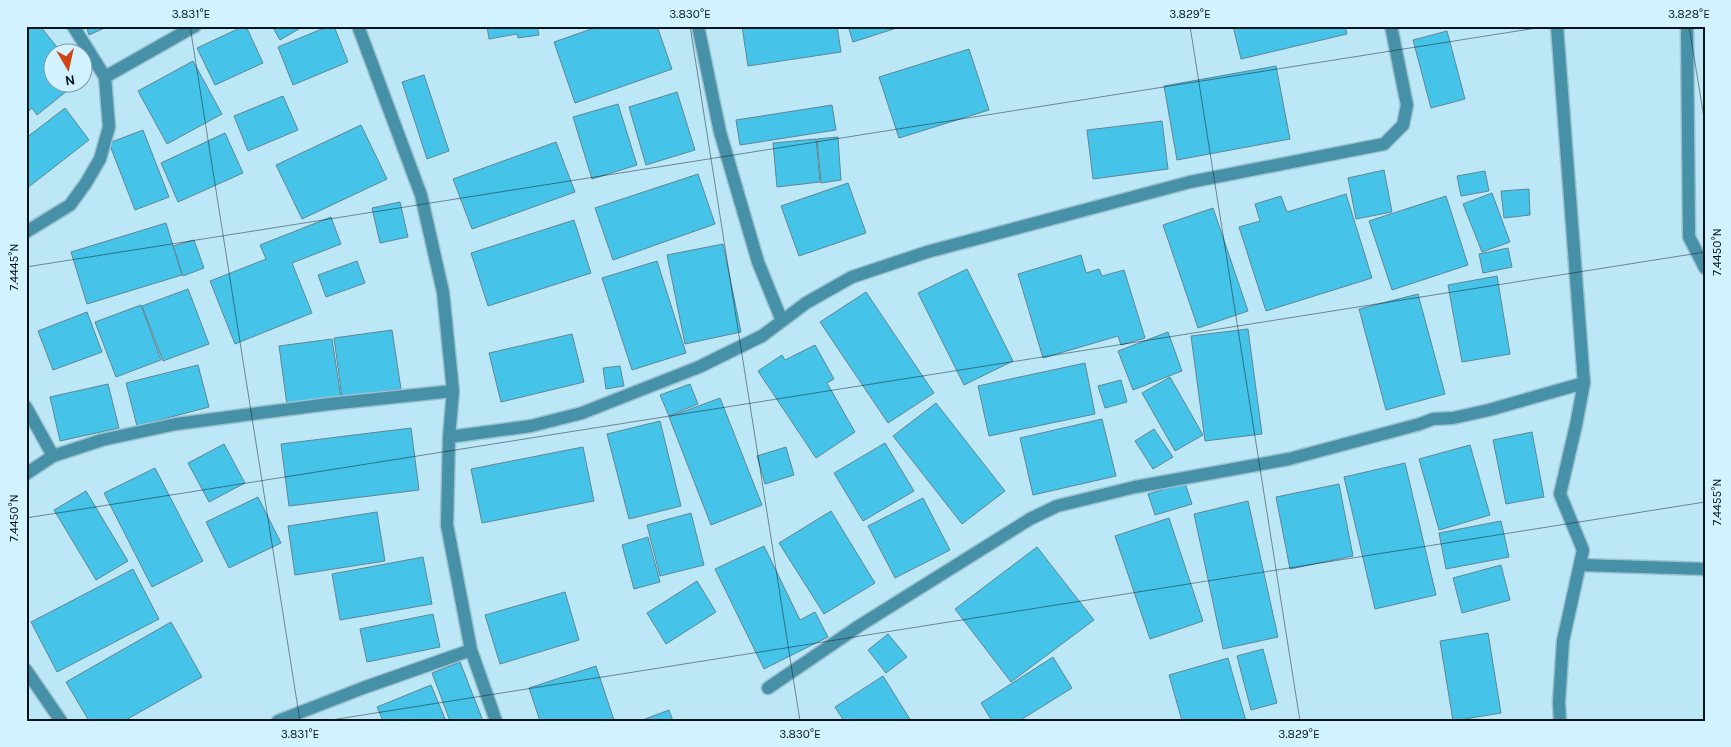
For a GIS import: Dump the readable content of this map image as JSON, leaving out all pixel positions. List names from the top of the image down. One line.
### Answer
{"north":"bottom","coordinates":["3.831°E","3.830°E","3.829°E","3.828°E","7.4450°N","7.4445°N","7.4455°N"]}
